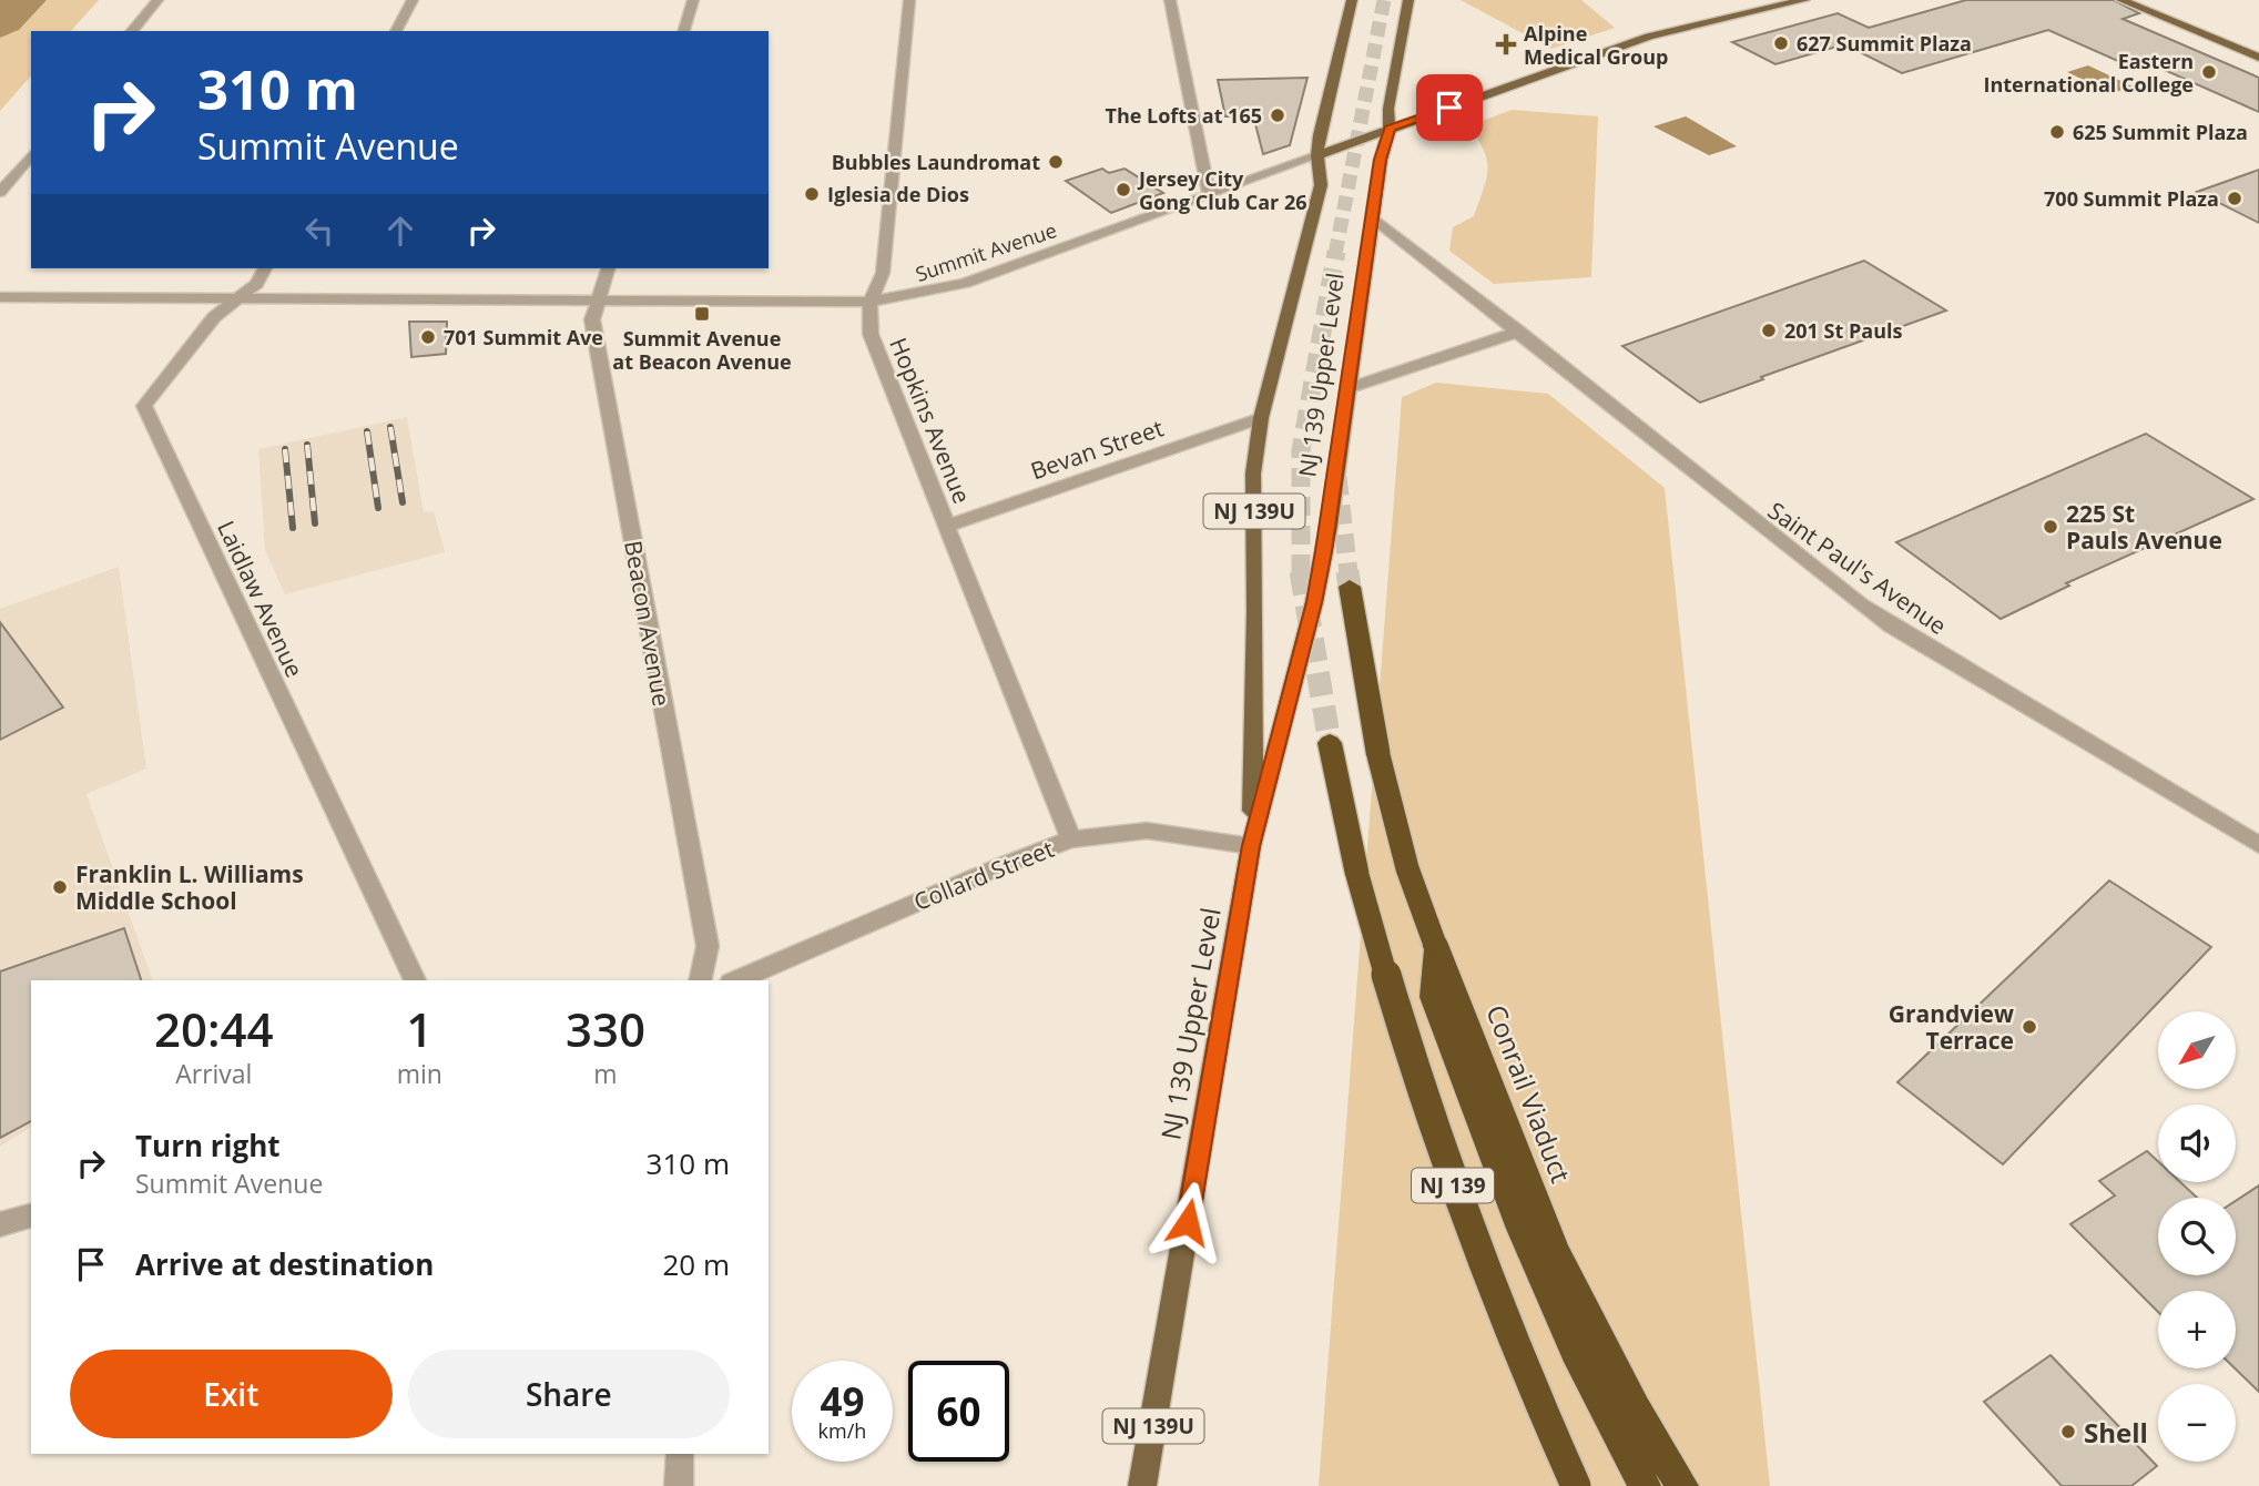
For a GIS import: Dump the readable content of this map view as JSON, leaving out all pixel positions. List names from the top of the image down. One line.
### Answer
{"streets":{"highway":["Conrail Viaduct","NJ 139"],"main road":["Summit Avenue","NJ 139 Upper Level","NJ 139U"],"street":["Hopkins Avenue","Bevan Street","Saint Paul's Avenue","Laidlaw Avenue","Beacon Avenue","Collard Street"]},"crossings":[["Summit Avenue","NJ 139 Upper Level"],["Summit Avenue","Hopkins Avenue"],["Summit Avenue","Laidlaw Avenue"],["Summit Avenue","Beacon Avenue"],["NJ 139 Upper Level","Bevan Street"],["NJ 139 Upper Level","Saint Paul's Avenue"],["NJ 139 Upper Level","Collard Street"],["Hopkins Avenue","Bevan Street"],["Hopkins Avenue","Collard Street"]],"places":{"other":["627 Summit Plaza","Eastern International College","The Lofts at 165","625 Summit Plaza","Bubbles Laundromat","Jersey City Gong Club Car 26","Iglesia de Dios","700 Summit Plaza","201 St Pauls","701 Summit Ave","225 St Pauls Avenue","Franklin L. Williams Middle School","Grandview Terrace","Shell"],"health":["Alpine Medical Group"],"transit":["Summit Avenue at Beacon Avenue"]},"north":"bottom left","page":{"turn":["310 m","Summit Avenue"],"eta":["20:44","Arrival","1","min","330","m"],"map_buttons":["+","−"],"list":[{"name":"Turn right","note":"Summit Avenue","value":"310 m"},{"name":"Arrive at destination","value":"20 m"}],"buttons":["Exit","Share"],"speed":"49 km/h","limit":"60"}}
